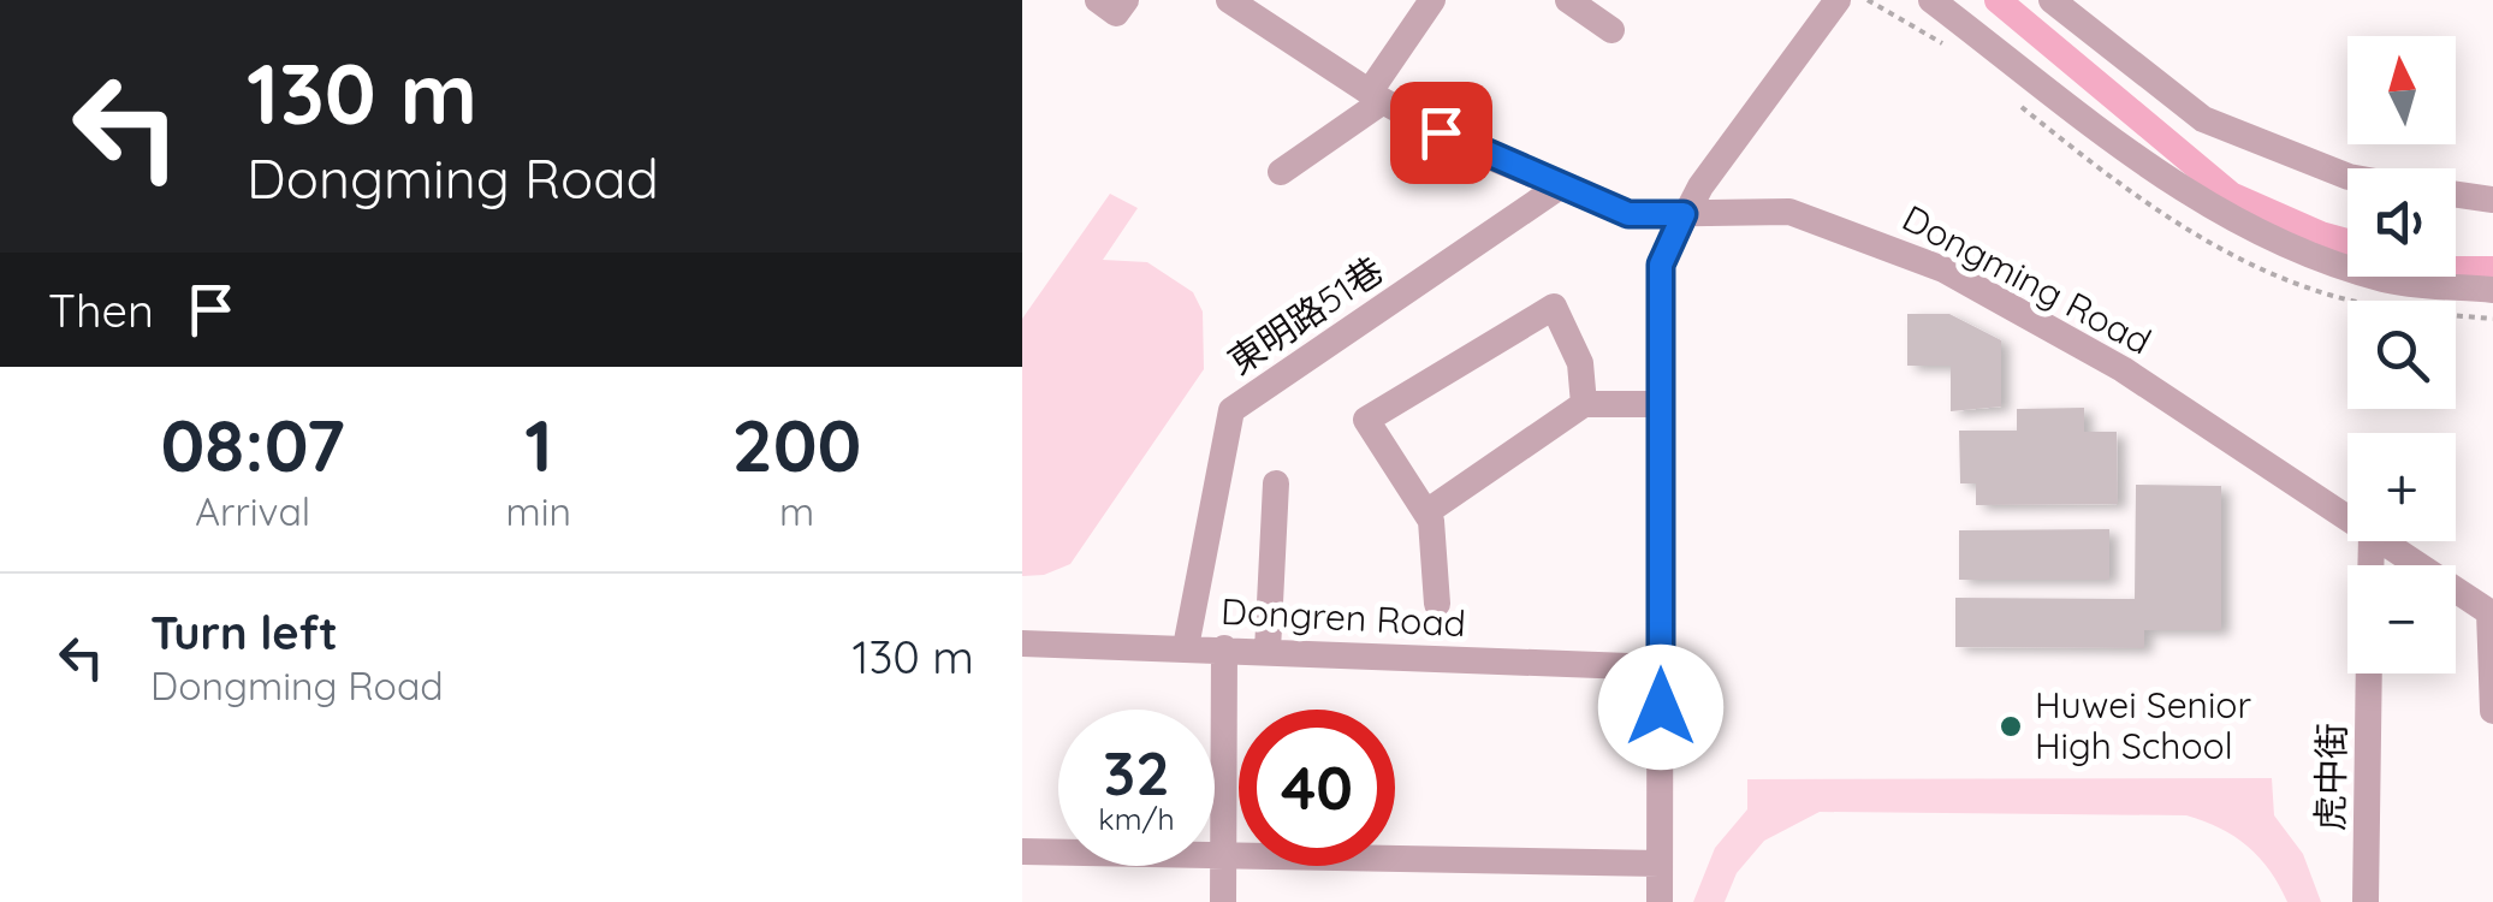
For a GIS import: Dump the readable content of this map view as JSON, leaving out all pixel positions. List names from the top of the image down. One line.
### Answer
{"streets":{"street":["Dongming Road","東明路51巷","Dongren Road","虎中街"]},"crossings":[["Dongming Road","東明路51巷"],["東明路51巷","Dongren Road"]],"places":["Huwei Senior High School"],"north":"top","page":{"turn":["130 m","Dongming Road"],"map_buttons":["+","−"],"then":"Then","eta":["08:07","Arrival","1","min","200","m"],"list":[{"name":"Turn left","note":"Dongming Road","value":"130 m"}],"speed":"32 km/h","limit":"40"}}
